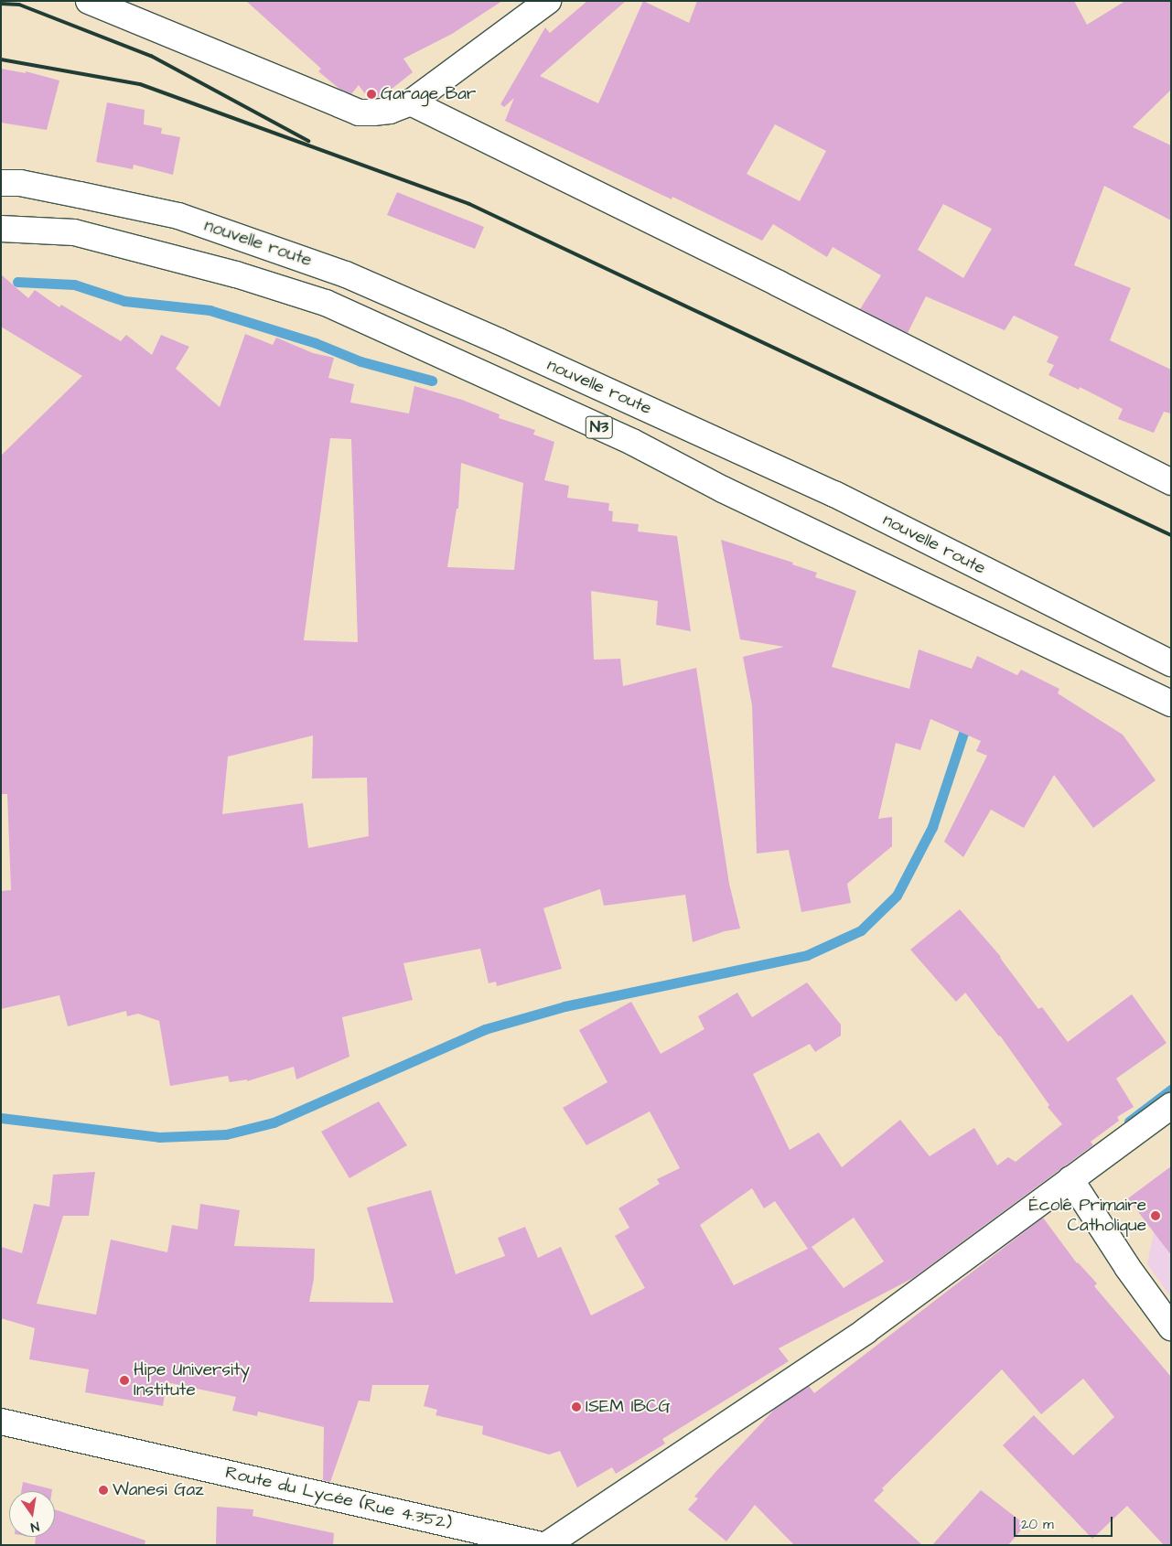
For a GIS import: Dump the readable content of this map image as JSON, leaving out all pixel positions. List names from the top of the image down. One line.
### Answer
{"streets":{"main road":["nouvelle route","N3","Route du Lycée (Rue 4.352)"]},"places":["Garage Bar","École Primaire Catholique","Hipe University Institute","ISEM IBCG","Wanesi Gaz"],"scale_bar":"20 m","north":"bottom"}
